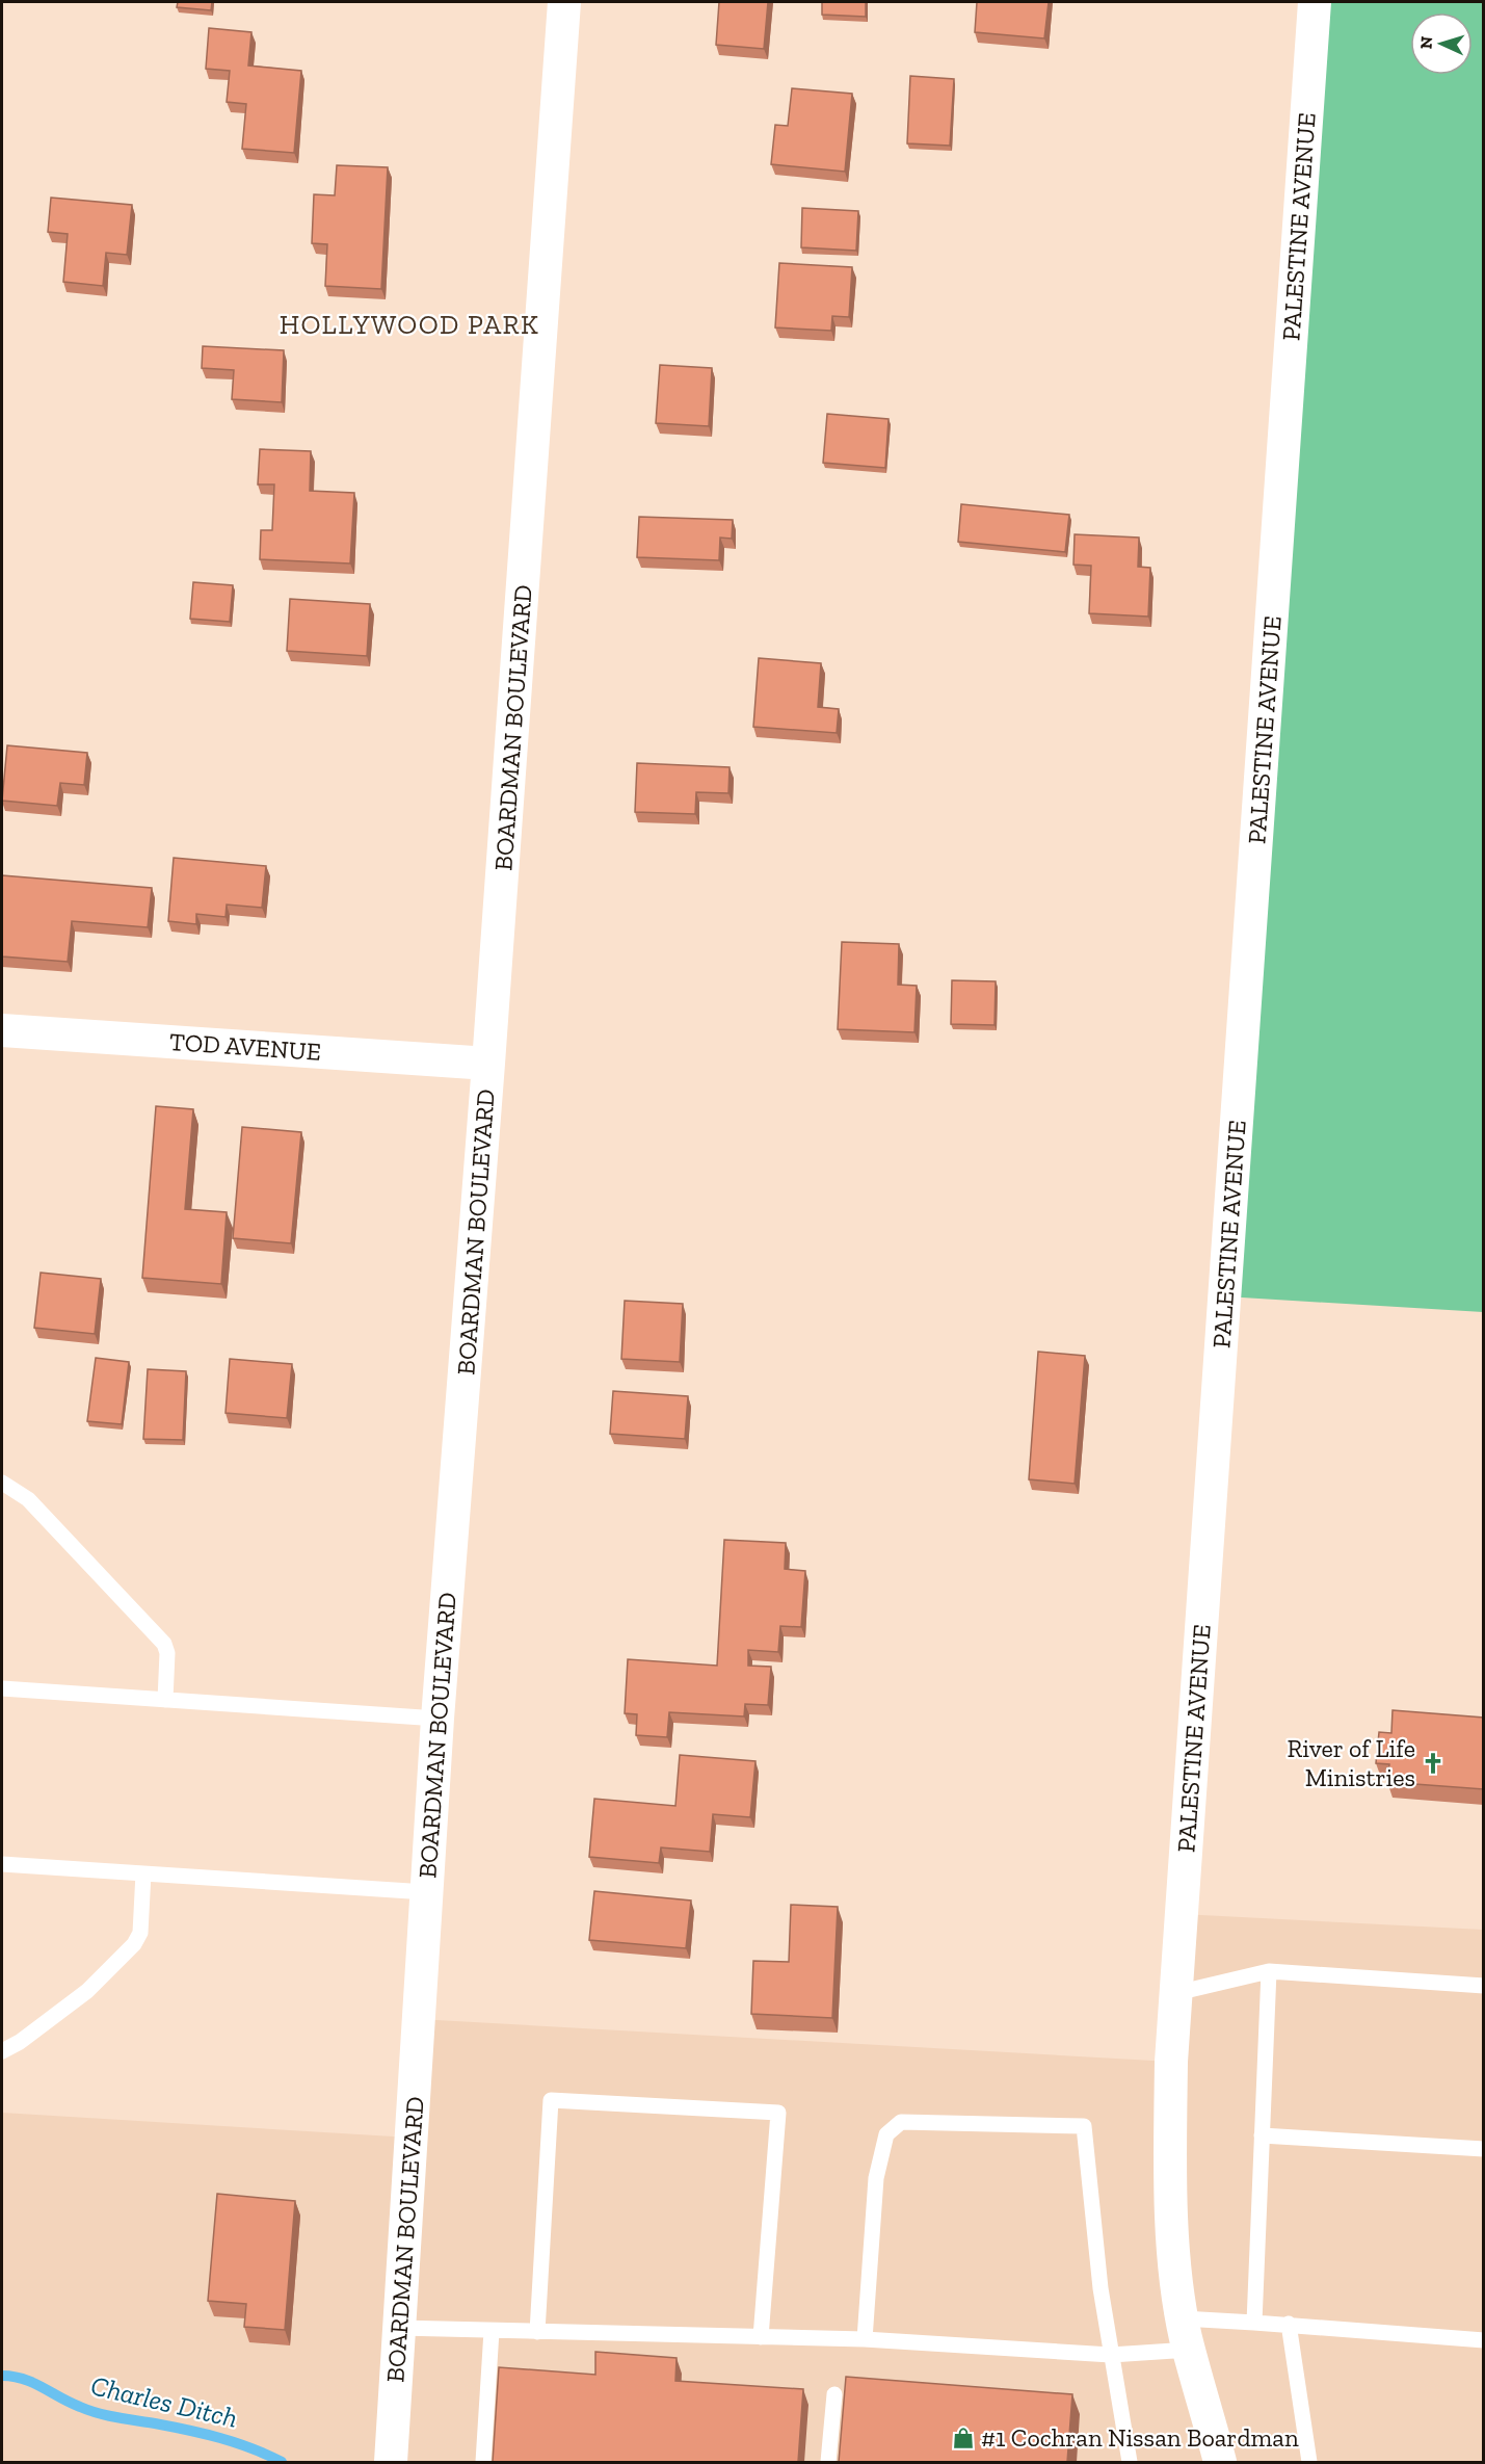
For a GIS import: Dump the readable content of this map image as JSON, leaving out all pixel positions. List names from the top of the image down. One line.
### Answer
{"streets":{"street":["PALESTINE AVENUE","BOARDMAN BOULEVARD","TOD AVENUE"]},"crossings":[["BOARDMAN BOULEVARD","TOD AVENUE"]],"districts":["HOLLYWOOD PARK"],"water":["Charles Ditch"],"places":{"church":["River of Life Ministries"],"shop":["#1 Cochran Nissan Boardman"]},"north":"left"}
